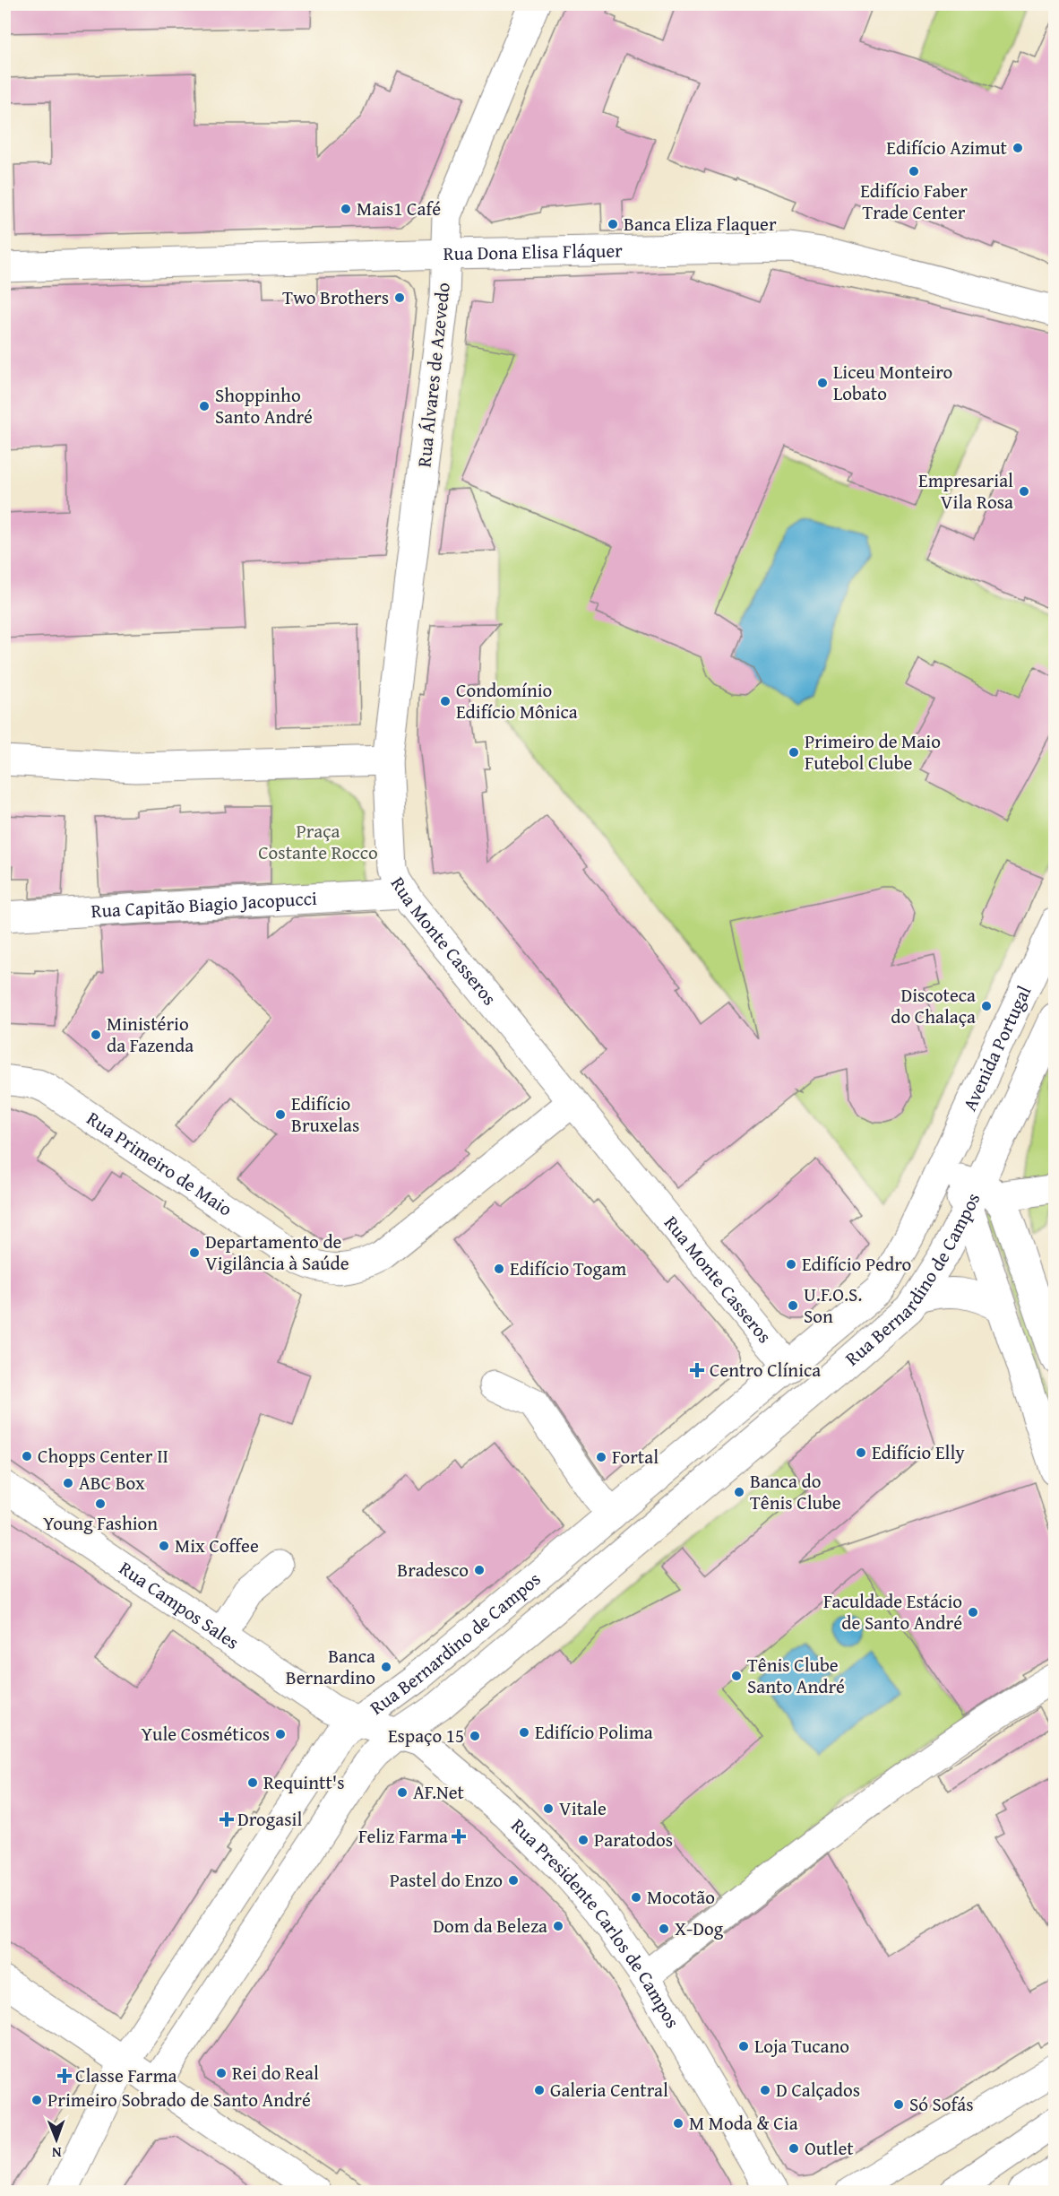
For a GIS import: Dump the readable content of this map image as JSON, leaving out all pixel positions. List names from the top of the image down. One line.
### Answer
{"streets":{"main road":["Rua Dona Elisa Fláquer","Rua Álvares de Azevedo","Rua Capitão Biagio Jacopucci","Rua Monte Casseros","Avenida Portugal","Rua Primeiro de Maio","Rua Bernardino de Campos","Rua Campos Sales","Rua Presidente Carlos de Campos"]},"crossings":[["Rua Dona Elisa Fláquer","Rua Álvares de Azevedo"],["Rua Álvares de Azevedo","Rua Monte Casseros"],["Rua Capitão Biagio Jacopucci","Rua Monte Casseros"],["Rua Monte Casseros","Rua Primeiro de Maio"],["Rua Monte Casseros","Rua Bernardino de Campos"],["Avenida Portugal","Rua Bernardino de Campos"],["Rua Bernardino de Campos","Rua Campos Sales"],["Rua Bernardino de Campos","Rua Presidente Carlos de Campos"],["Rua Campos Sales","Rua Presidente Carlos de Campos"]],"parks":["Praça Costante Rocco"],"places":{"other":["Edifício Azimut","Edifício Faber Trade Center","Mais1 Café","Banca Eliza Flaquer","Two Brothers","Liceu Monteiro Lobato","Shoppinho Santo André","Empresarial Vila Rosa","Condomínio Edifício Mônica","Primeiro de Maio Futebol Clube","Discoteca do Chalaça","Ministério da Fazenda","Edifício Bruxelas","Departamento de Vigilância à Saúde","Edifício Pedro","Edifício Togam","U.F.O.S. Son","Edifício Elly","Chopps Center II","Fortal","ABC Box","Banca do Tênis Clube","Young Fashion","Mix Coffee","Bradesco","Faculdade Estácio de Santo André","Banca Bernardino","Tênis Clube Santo André","Edifício Polima","Yule Cosméticos","Espaço 15","Requintt's","AF.Net","Vitale","Paratodos","Pastel do Enzo","Mocotão","Dom da Beleza","X-Dog","Loja Tucano","Rei do Real","Galeria Central","D Calçados","Primeiro Sobrado de Santo André","Só Sofás","M Moda & Cia","Outlet"],"health":["Centro Clínica","Drogasil","Feliz Farma","Classe Farma"]},"north":"bottom"}
